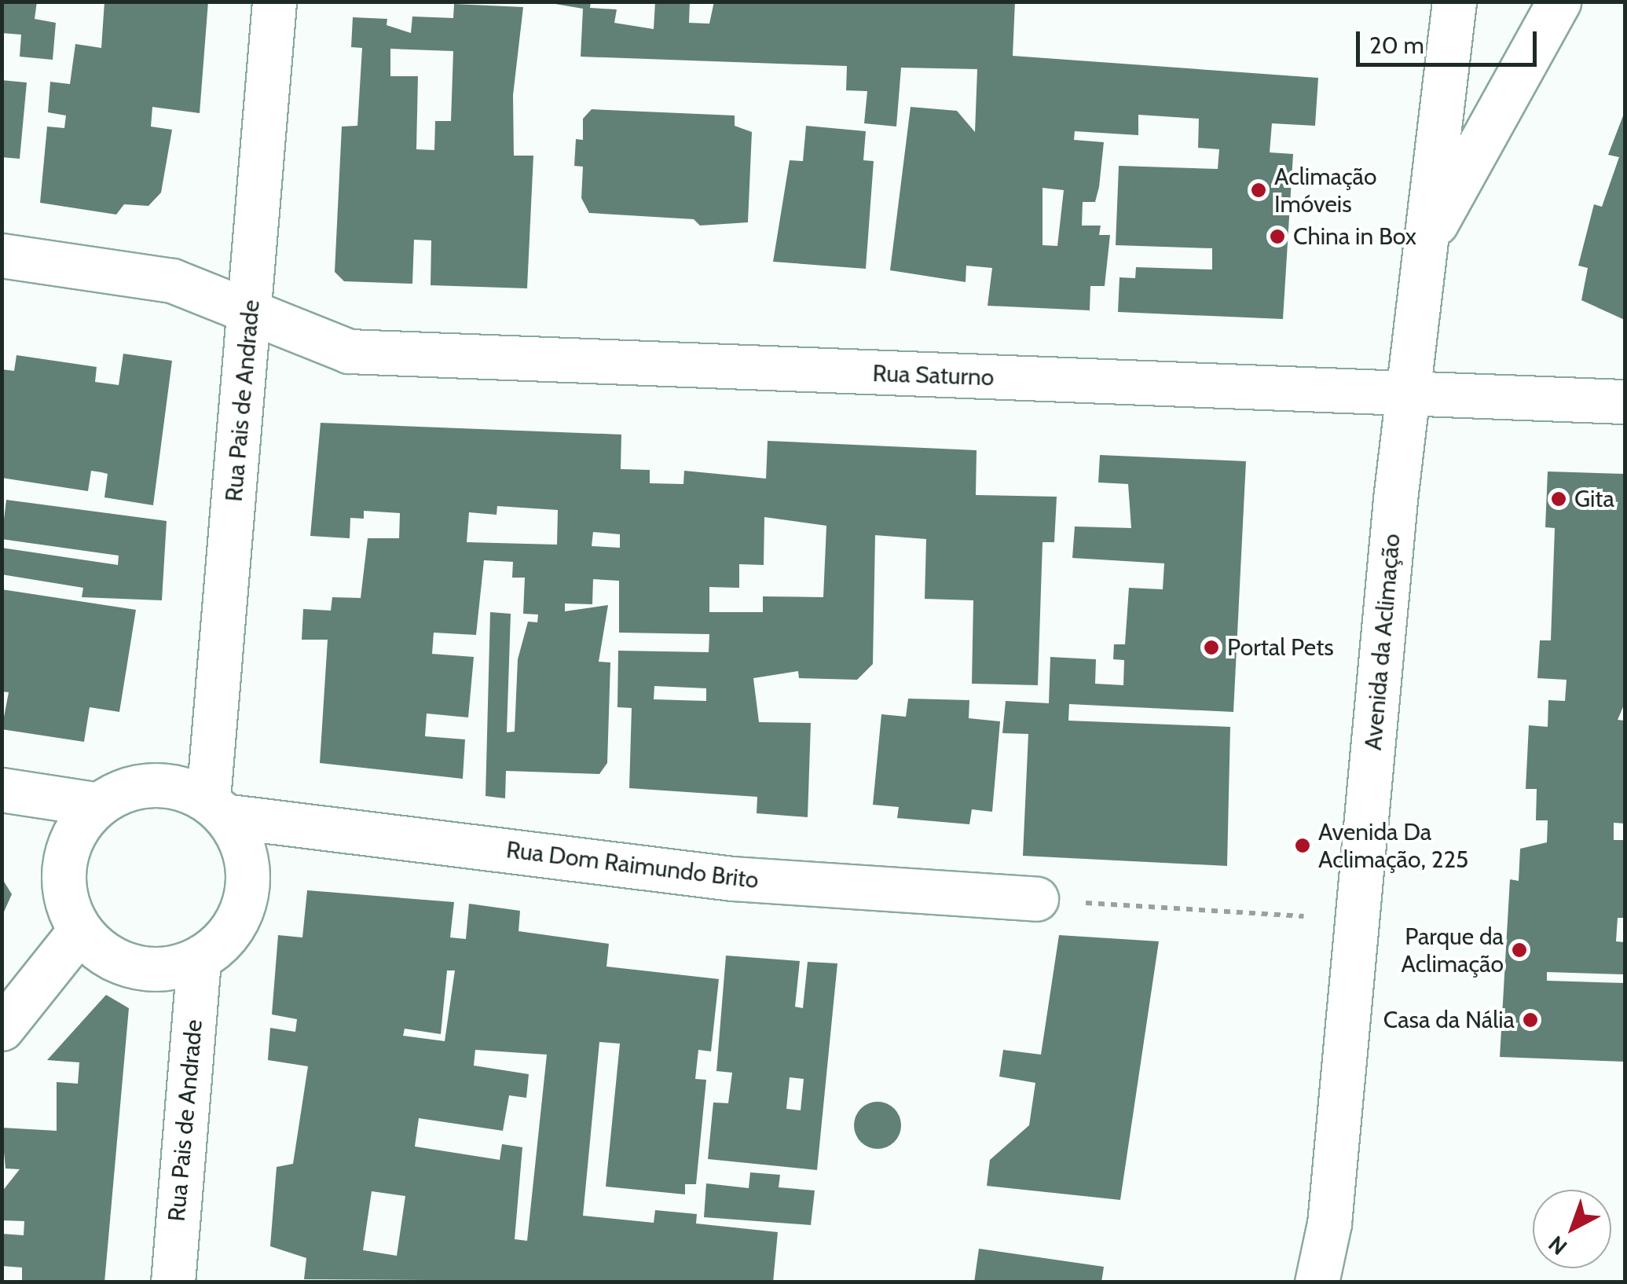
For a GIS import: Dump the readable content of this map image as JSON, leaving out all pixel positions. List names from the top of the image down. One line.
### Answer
{"streets":{"street":["Rua Saturno","Rua Pais de Andrade","Avenida da Aclimação","Rua Dom Raimundo Brito"]},"crossings":[["Rua Saturno","Rua Pais de Andrade"],["Rua Saturno","Avenida da Aclimação"],["Rua Pais de Andrade","Rua Dom Raimundo Brito"]],"places":["Aclimação Imóveis","China in Box","Gita","Portal Pets","Avenida Da Aclimação, 225","Parque da Aclimação","Casa da Nália"],"scale_bar":"20 m","north":"bottom left"}
